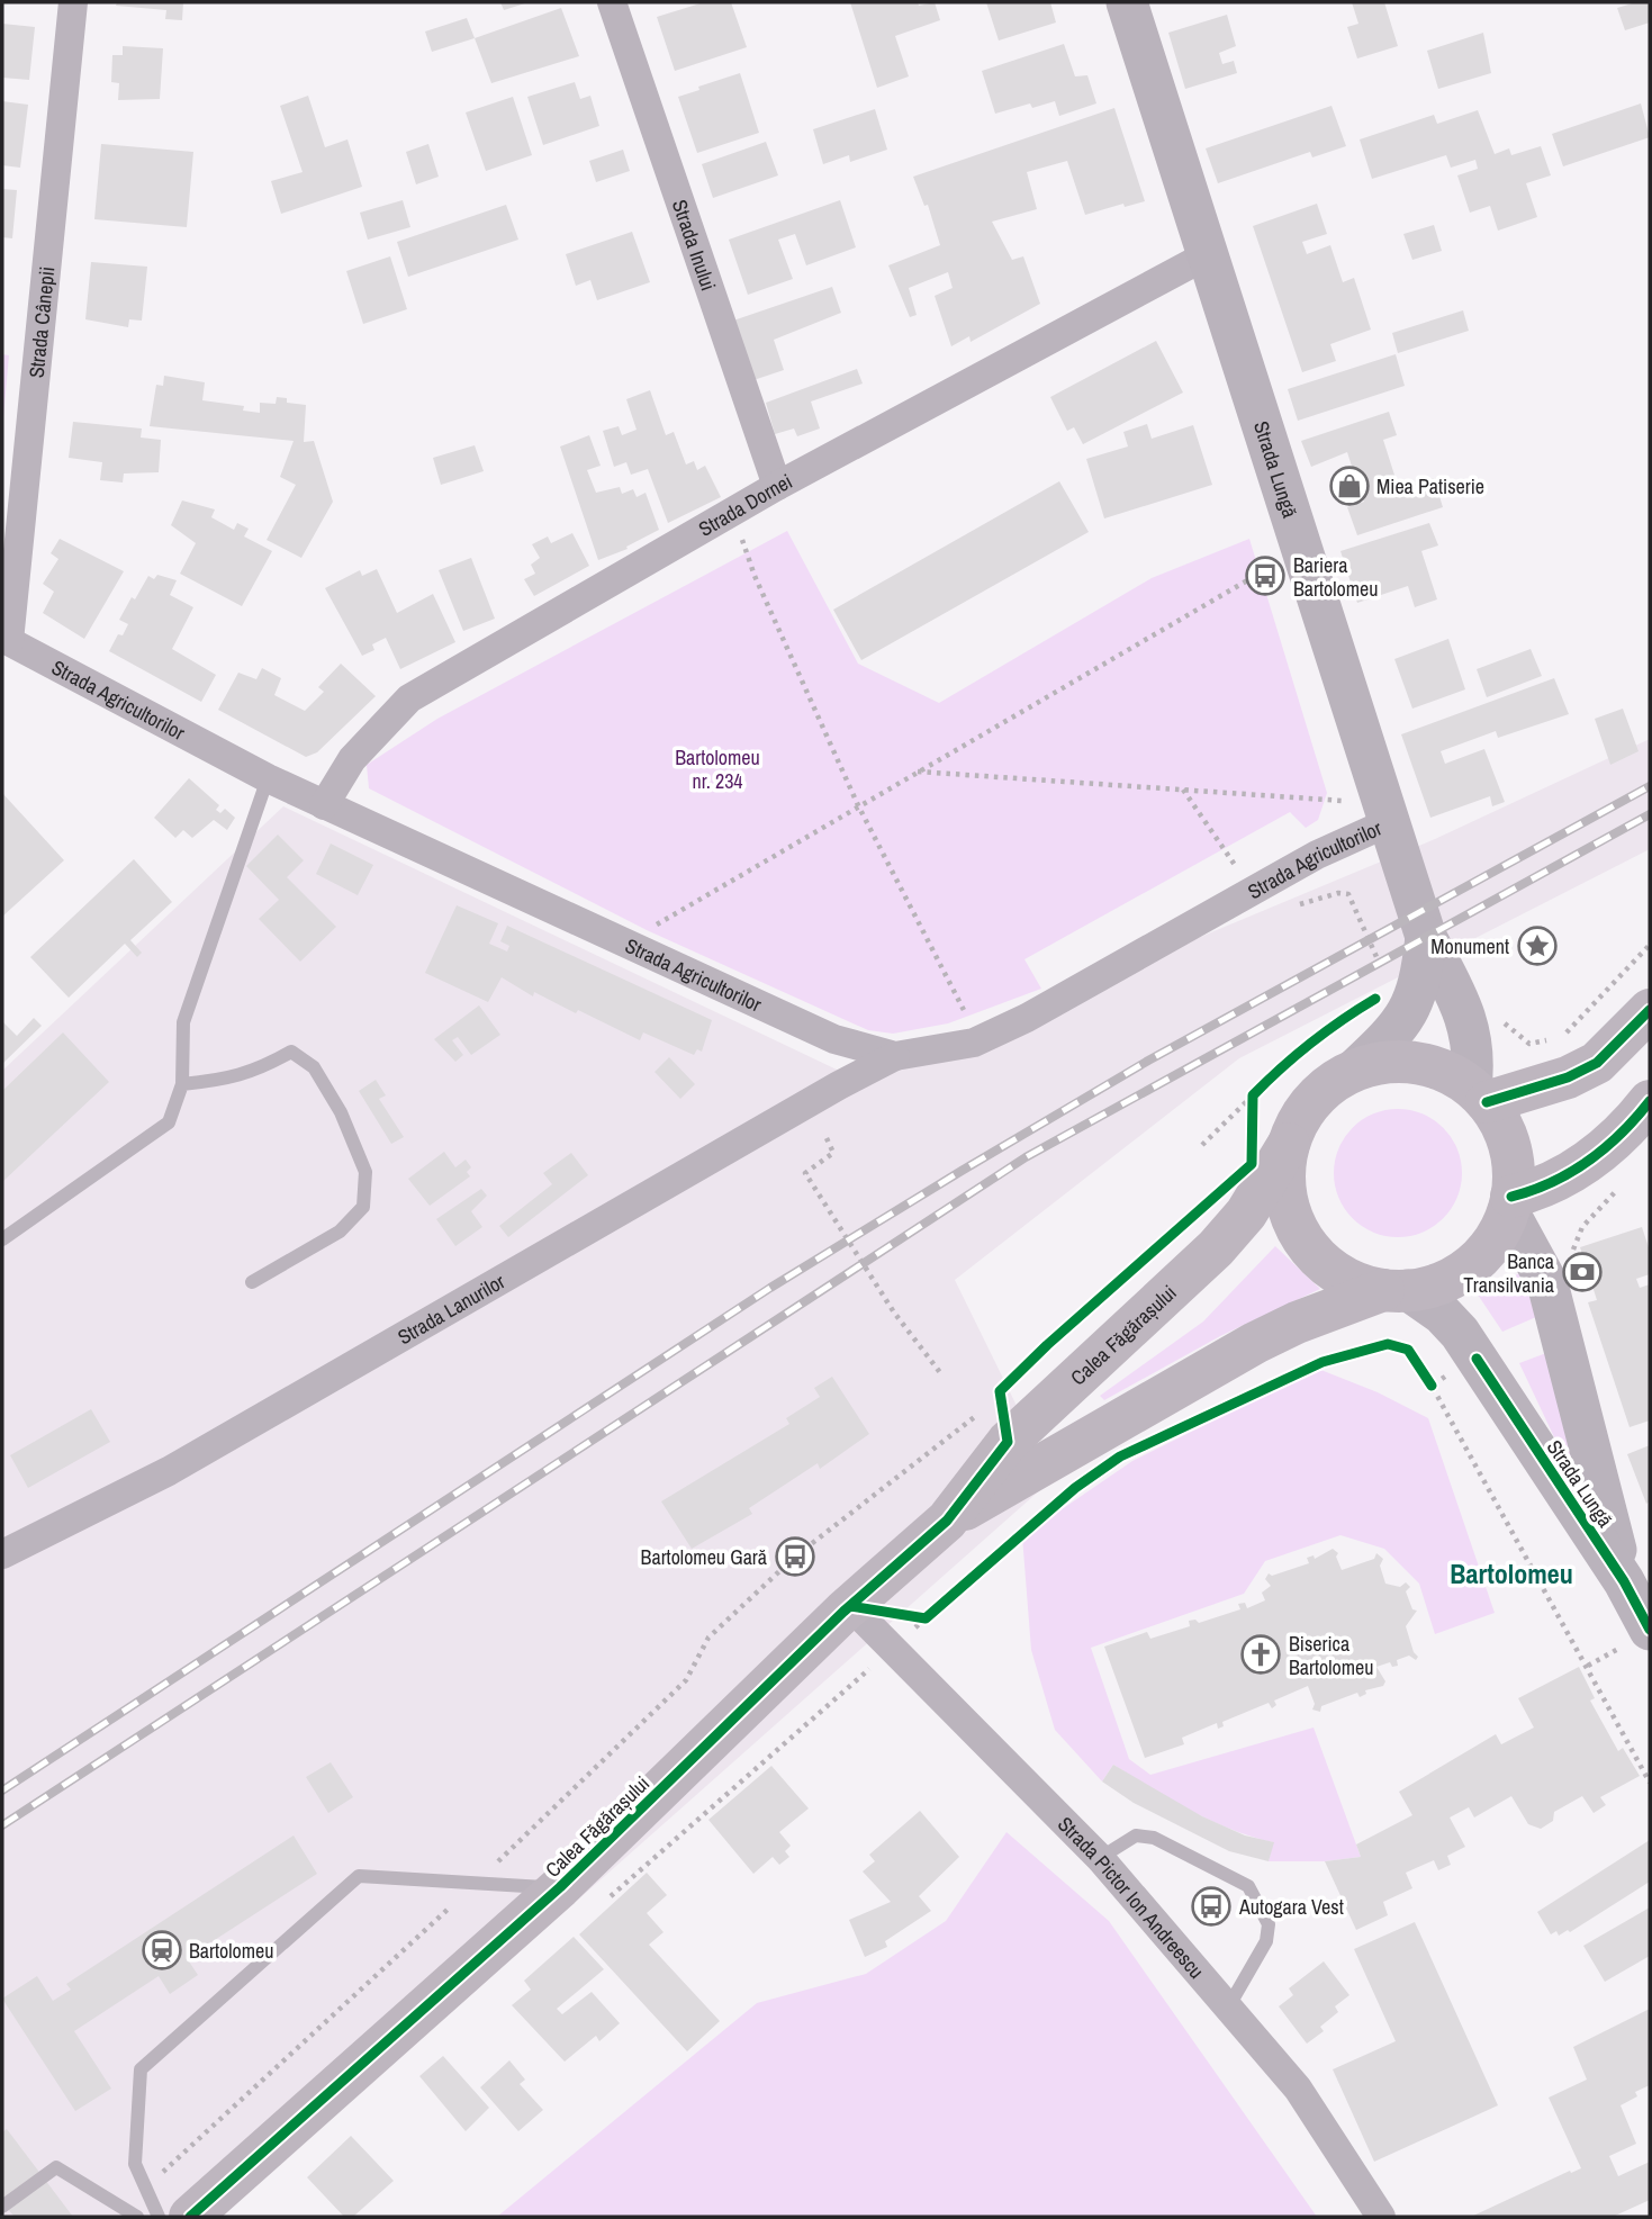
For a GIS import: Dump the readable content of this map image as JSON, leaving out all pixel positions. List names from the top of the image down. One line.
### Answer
{"streets":{"main road":["Strada Lungă","Calea Făgărașului"],"street":["Strada Inului","Strada Cânepii","Strada Dornei","Strada Agricultorilor","Strada Lanurilor","Strada Pictor Ion Andreescu"]},"crossings":[["Strada Inului","Strada Dornei"],["Strada Cânepii","Strada Agricultorilor"],["Strada Lungă","Strada Dornei"],["Strada Lungă","Strada Agricultorilor"],["Strada Lungă","Calea Făgărașului"],["Strada Dornei","Strada Agricultorilor"],["Strada Agricultorilor","Strada Lanurilor"],["Calea Făgărașului","Strada Pictor Ion Andreescu"]],"districts":["Bartolomeu"],"parks":["Bartolomeu nr. 234"],"places":{"shop":["Miea Patiserie"],"bus stop":["Bariera Bartolomeu","Bartolomeu Gară","Autogara Vest"],"place":["Monument"],"bank":["Banca Transilvania"],"church":["Biserica Bartolomeu"],"station":["Bartolomeu"]}}
